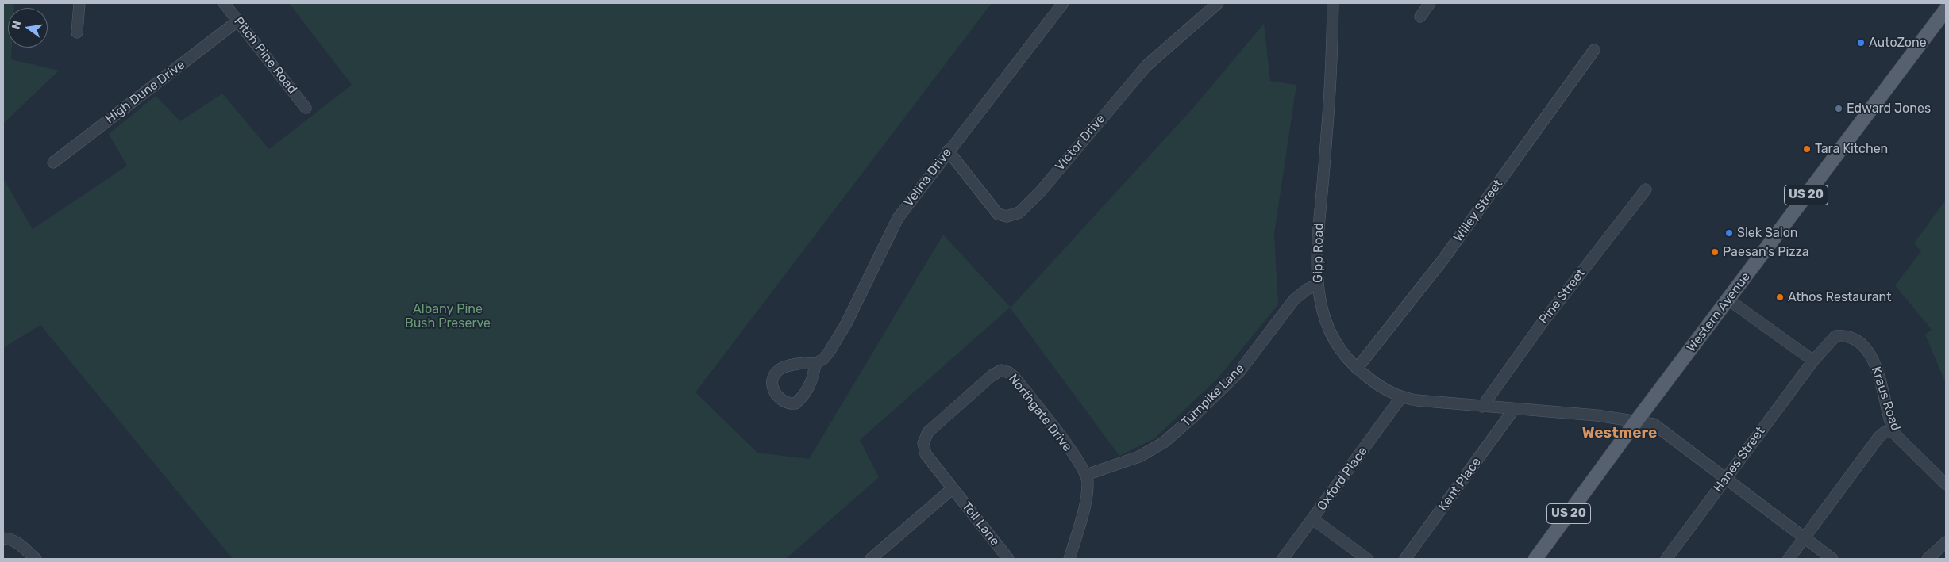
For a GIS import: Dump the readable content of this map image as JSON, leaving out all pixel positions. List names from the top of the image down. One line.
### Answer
{"streets":{"main road":["US 20","Western Avenue"],"street":["Pitch Pine Road","High Dune Drive","Victor Drive","Velina Drive","Willey Street","Gipp Road","Pine Street","Turnpike Lane","Kraus Road","Northgate Drive","Hanes Street","Oxford Place","Kent Place","Toll Lane"]},"crossings":[["Pitch Pine Road","High Dune Drive"],["Victor Drive","Velina Drive"],["Willey Street","Gipp Road"],["Gipp Road","Pine Street"],["Gipp Road","Western Avenue"],["Gipp Road","Turnpike Lane"],["Gipp Road","Hanes Street"],["Gipp Road","Oxford Place"],["Gipp Road","Kent Place"],["Turnpike Lane","Northgate Drive"],["Kraus Road","Hanes Street"],["Northgate Drive","Toll Lane"]],"districts":["Westmere"],"parks":["Albany Pine Bush Preserve"],"places":["AutoZone","Edward Jones","Tara Kitchen","Slek Salon","Paesan's Pizza","Athos Restaurant"],"north":"left"}
